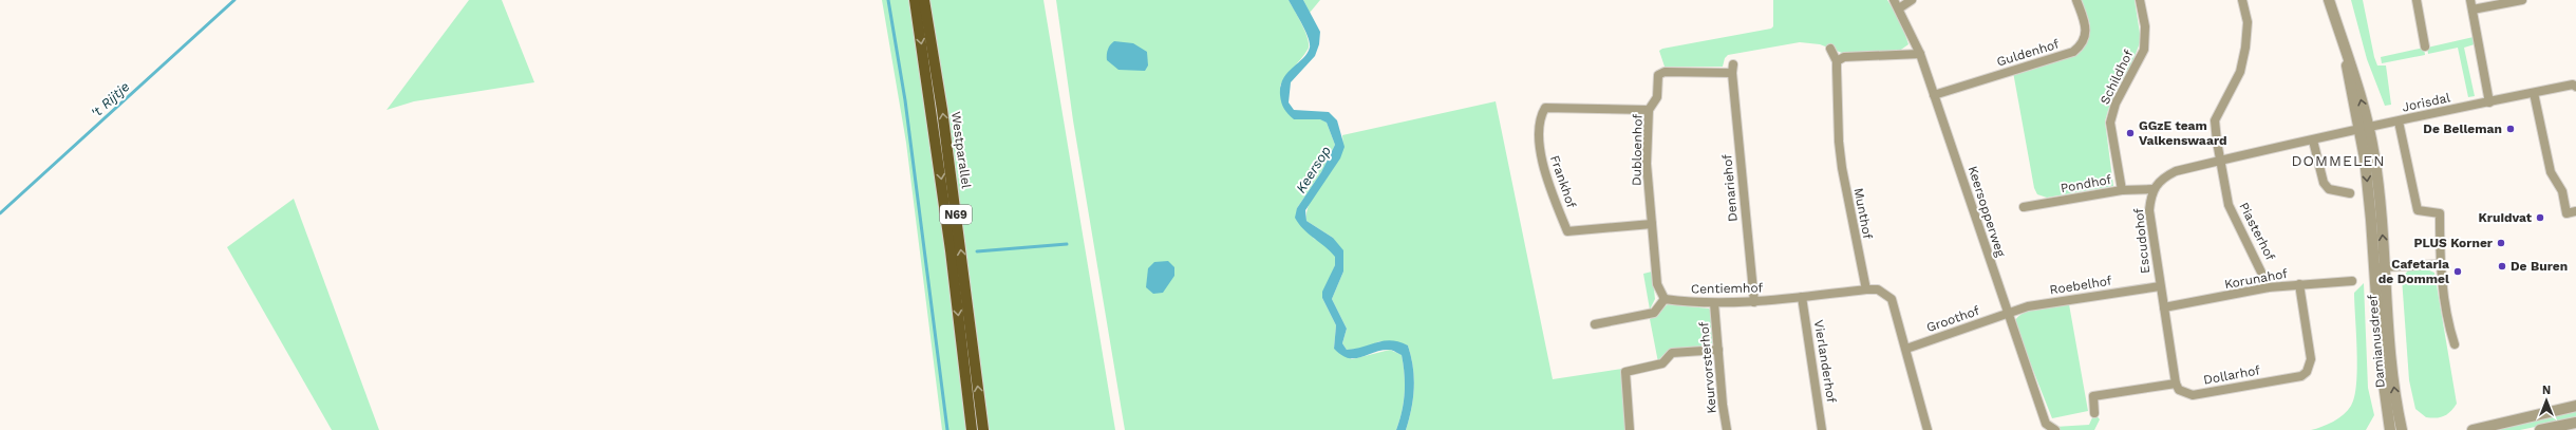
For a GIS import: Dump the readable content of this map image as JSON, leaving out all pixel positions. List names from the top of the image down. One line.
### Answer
{"streets":{"main road":["Westparallel","N69"],"street":["Guldenhof","Schildhof","Jorisdal","Dubloenhof","Frankhof","Pondhof","Denariehof","Keersopperweg","Munthof","Piasterhof","Escudohof","Korunahof","Roebelhof","Centiemhof","Groothof","Damianusdreef","Vierlanderhof","Keurvorsterhof","Dollarhof"]},"crossings":[["Guldenhof","Keersopperweg"],["Schildhof","Pondhof"],["Jorisdal","Damianusdreef"],["Dubloenhof","Frankhof"],["Dubloenhof","Denariehof"],["Dubloenhof","Centiemhof"],["Pondhof","Escudohof"],["Denariehof","Centiemhof"],["Keersopperweg","Roebelhof"],["Keersopperweg","Groothof"],["Munthof","Centiemhof"],["Piasterhof","Korunahof"],["Escudohof","Korunahof"],["Escudohof","Roebelhof"],["Escudohof","Dollarhof"],["Korunahof","Dollarhof"],["Roebelhof","Groothof"],["Centiemhof","Vierlanderhof"],["Centiemhof","Keurvorsterhof"]],"districts":["DOMMELEN"],"water":["'t Rijtje","Keersop"],"places":["De Belleman","GGzE team Valkenswaard","Kruidvat","PLUS Korner","De Buren","Cafetaria de Dommel"],"north":"top"}
